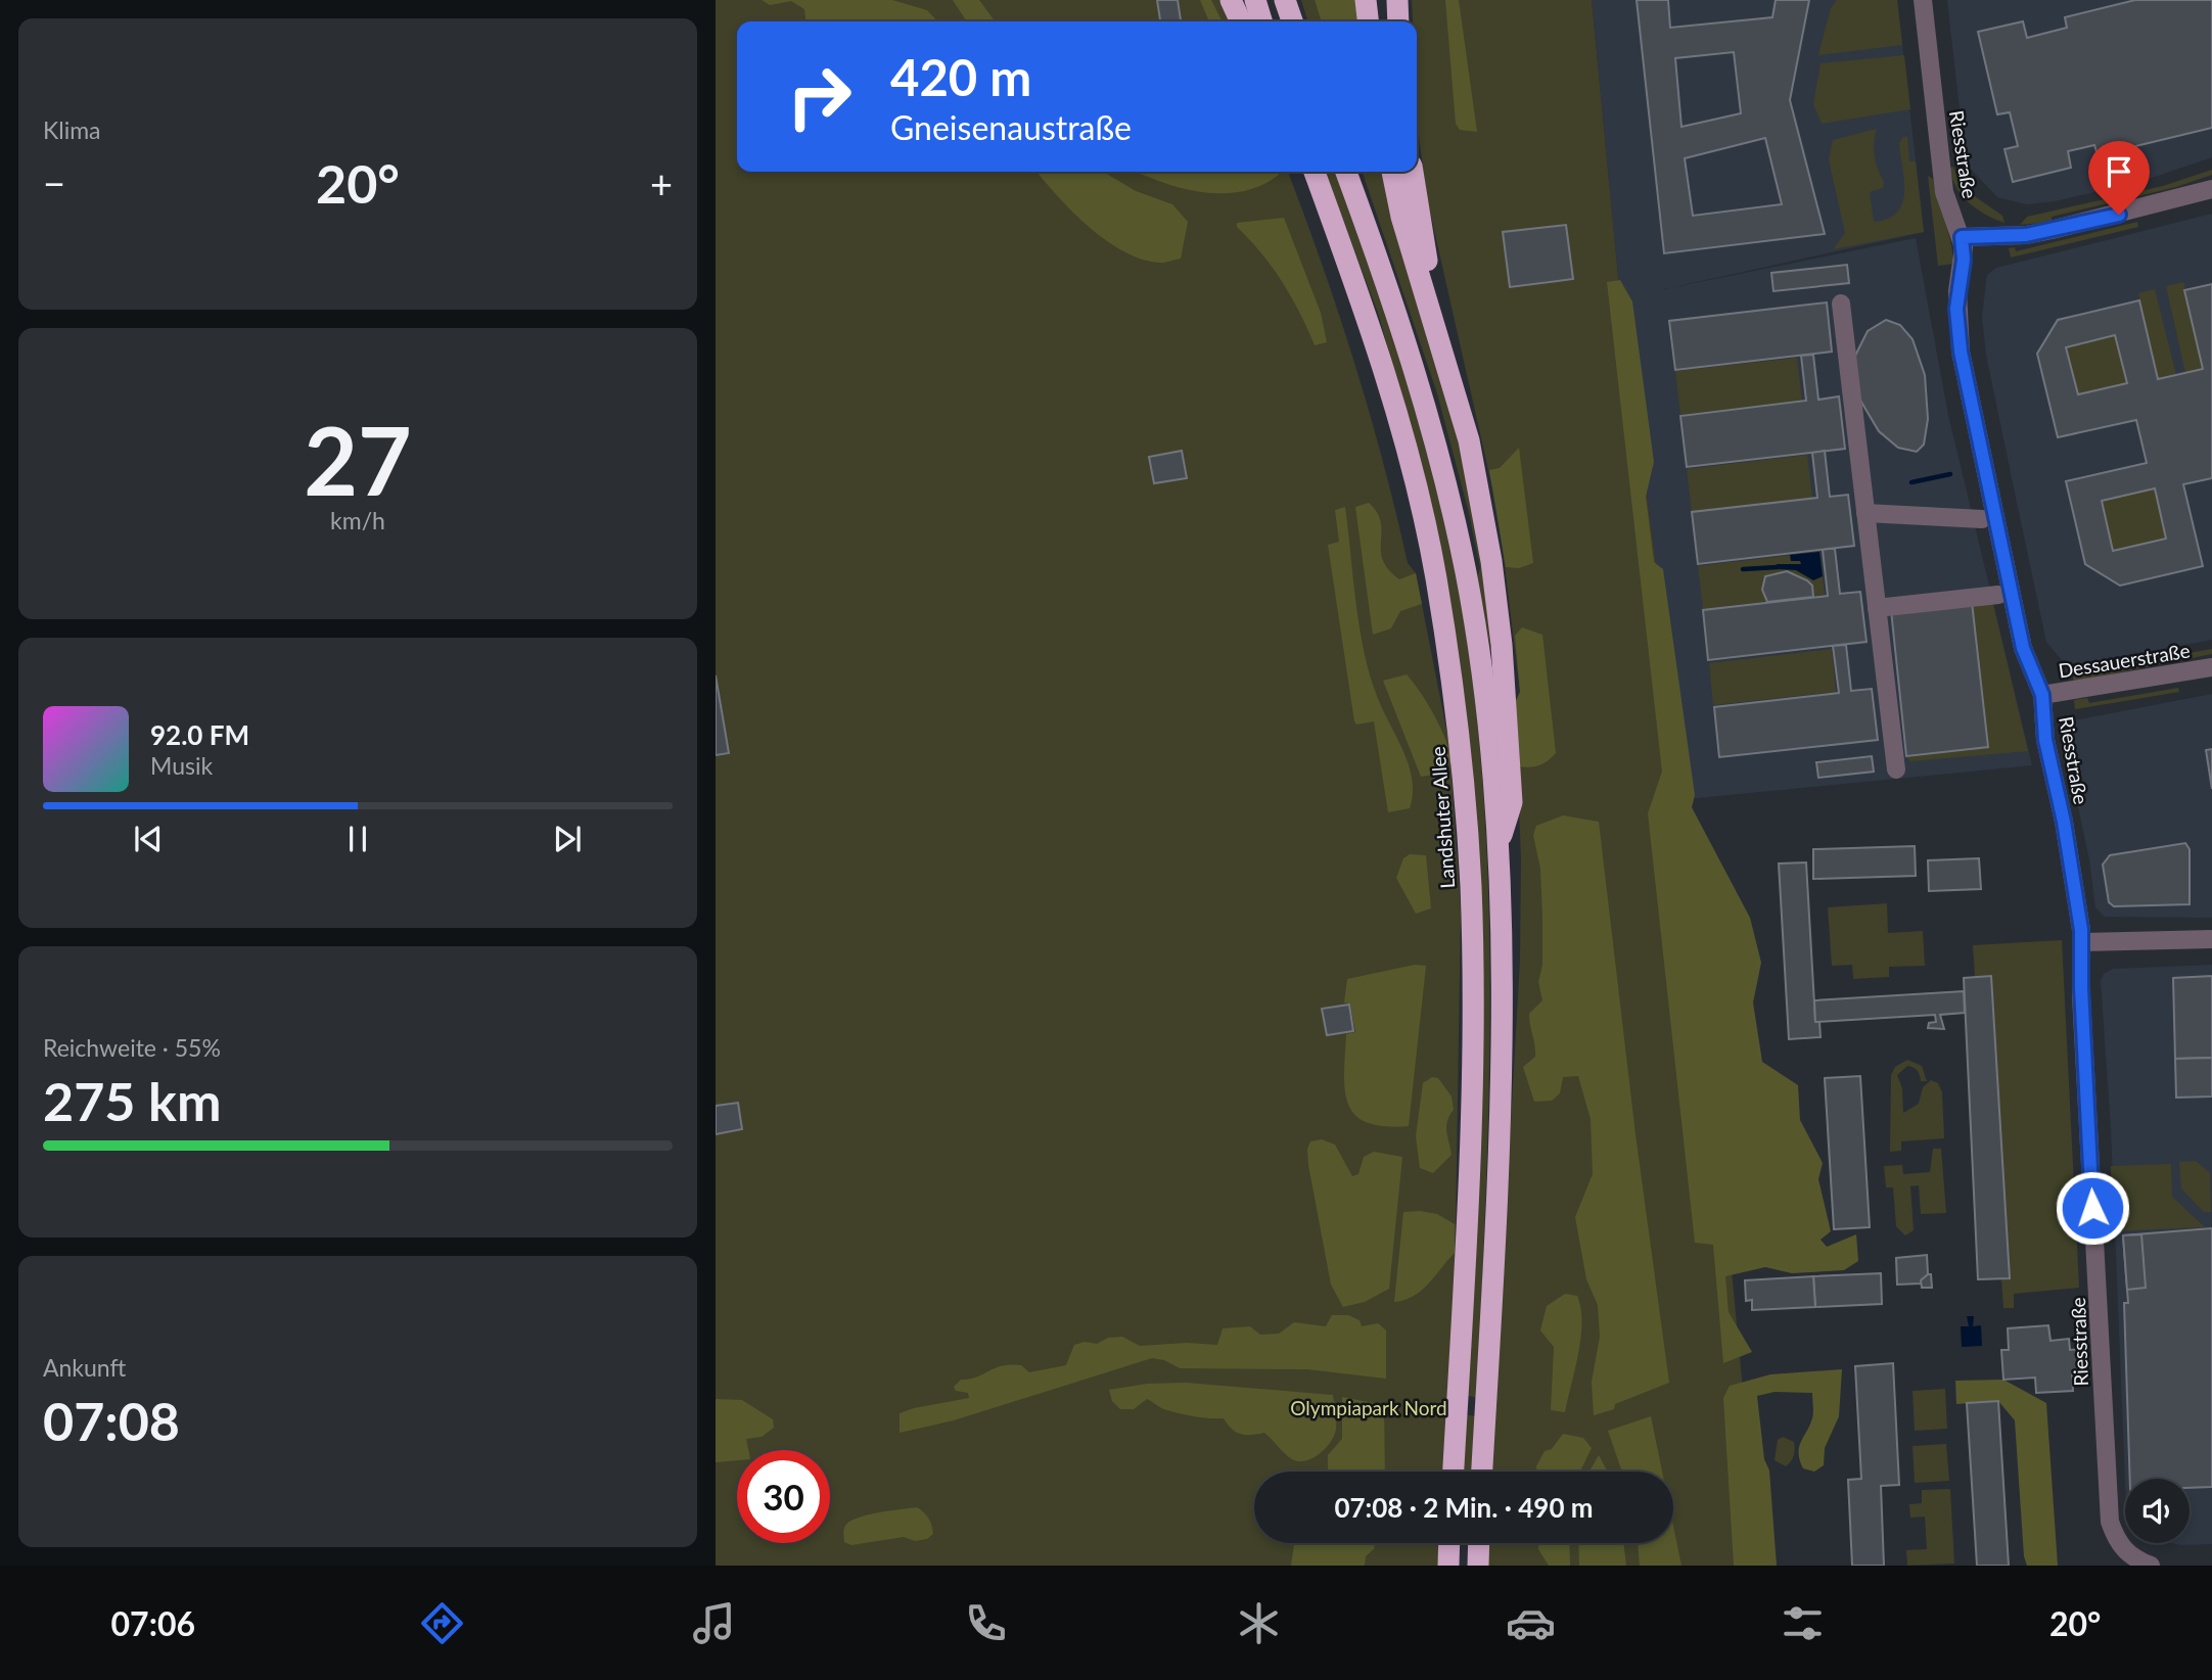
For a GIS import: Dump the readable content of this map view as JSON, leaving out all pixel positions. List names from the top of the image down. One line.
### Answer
{"streets":{"highway":["Landshuter Allee"],"street":["Riesstraße","Dessauerstraße"]},"crossings":[["Riesstraße","Dessauerstraße"]],"parks":["Olympiapark Nord"],"page":{"tile":["Klima",["27","km/h"],["Reichweite · 55%","275 km"],["Ankunft","07:08"]],"turn":["420 m","Gneisenaustraße"],"heat":["−","20°","+"],"song":["92.0 FM","Musik"],"limit":"30","trip":"07:08 · 2 Min. · 490 m","tabs":["07:06","20°"]}}
